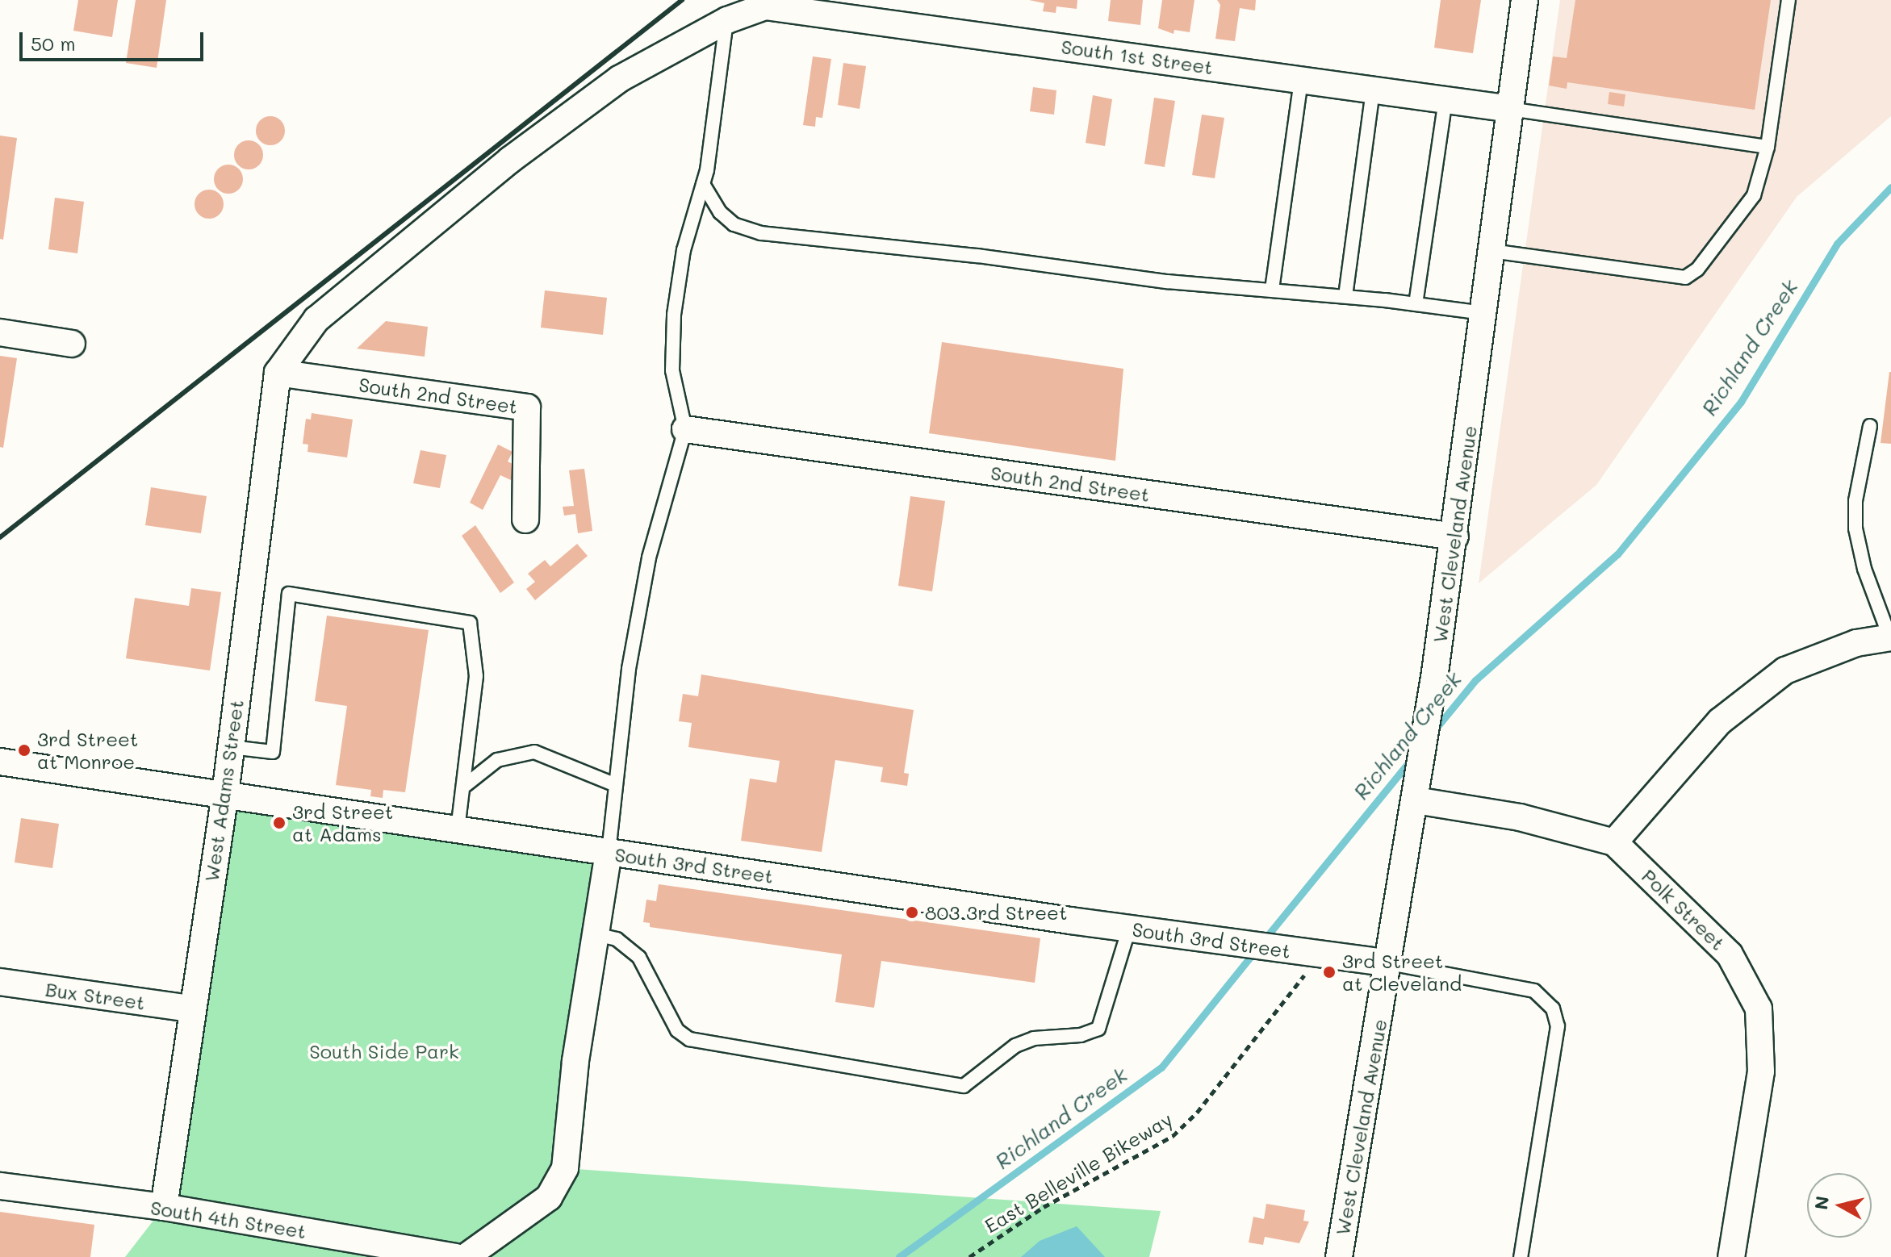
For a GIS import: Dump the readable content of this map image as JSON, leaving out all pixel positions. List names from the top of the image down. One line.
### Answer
{"streets":{"street":["South 1st Street","South 2nd Street","West Cleveland Avenue","West Adams Street","South 3rd Street","Polk Street","Bux Street","South 4th Street"],"path":["East Belleville Bikeway"]},"crossings":[["South 1st Street","West Cleveland Avenue"],["South 2nd Street","West Cleveland Avenue"],["South 2nd Street","West Adams Street"],["West Cleveland Avenue","South 3rd Street"],["West Cleveland Avenue","Polk Street"],["West Adams Street","South 3rd Street"],["West Adams Street","Bux Street"],["West Adams Street","South 4th Street"],["South 3rd Street","East Belleville Bikeway"]],"water":["Richland Creek"],"parks":["South Side Park"],"places":["3rd Street at Monroe","3rd Street at Adams","803 3rd Street","3rd Street at Cleveland"],"scale_bar":"50 m","north":"left"}
